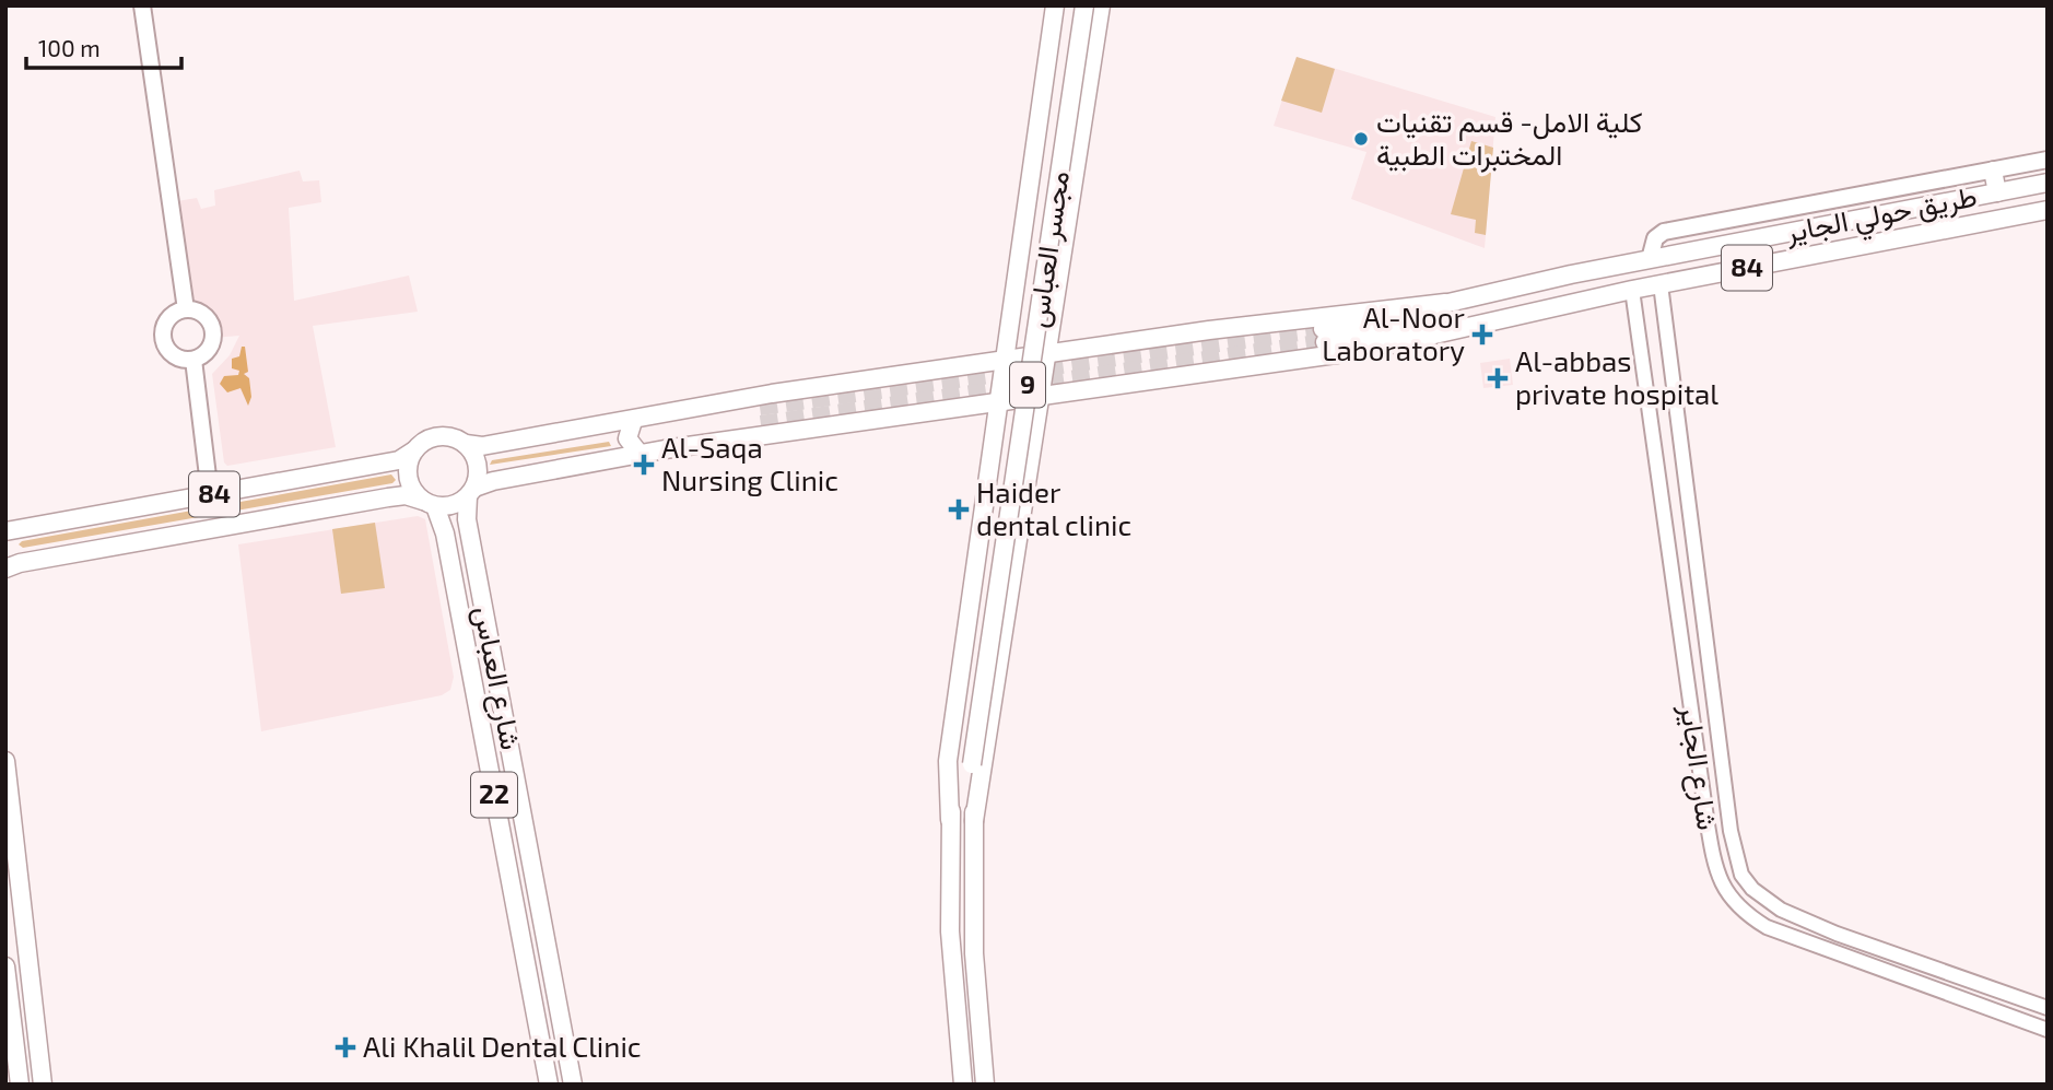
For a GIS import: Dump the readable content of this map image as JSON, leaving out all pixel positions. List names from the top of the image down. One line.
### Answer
{"streets":{"main road":["طريق حولي الجاير","مجسر العباس","84","9","شارع العباس","22"],"street":["شارع الجاير"]},"crossings":[["طريق حولي الجاير","84"],["طريق حولي الجاير","شارع الجاير"],["مجسر العباس","9"],["84","شارع العباس"]],"places":{"other":["كلية الامل- قسم تقنيات المختبرات الطبية"],"health":["Al-Noor Laboratory","Al-abbas private hospital","Al-Saqa Nursing Clinic","Haider dental clinic","Ali Khalil Dental Clinic"]},"scale_bar":"100 m"}
